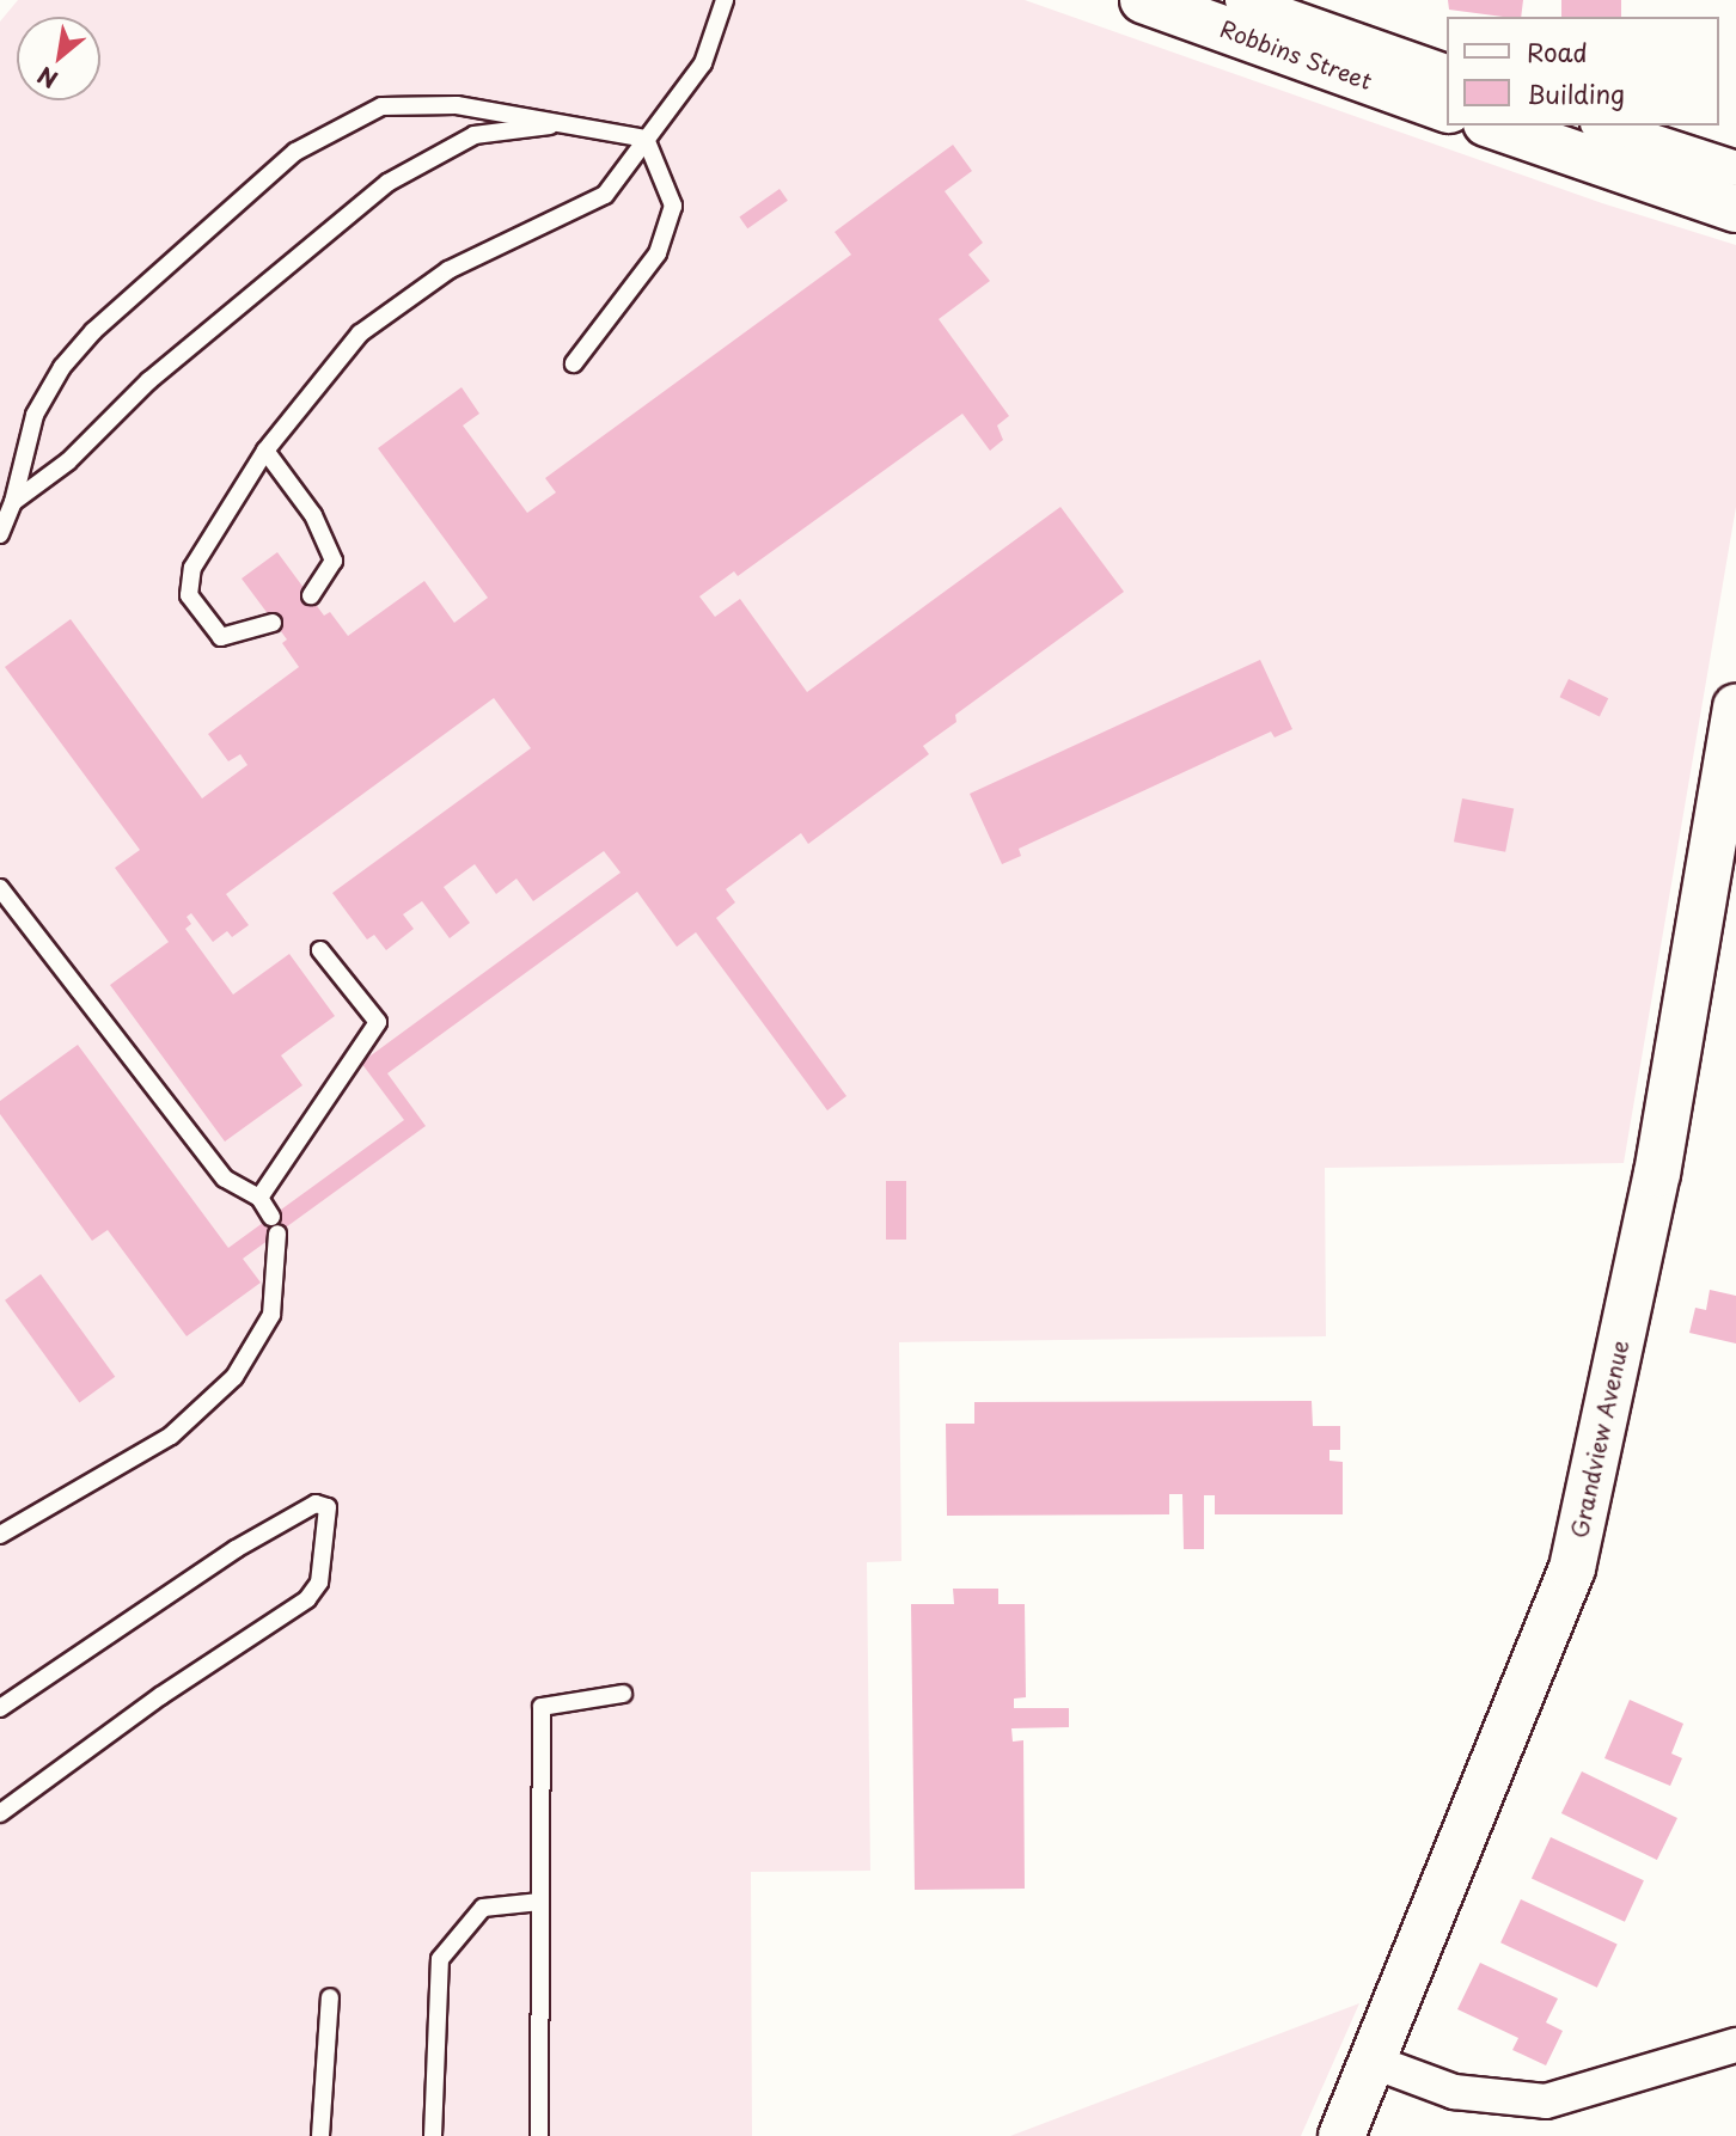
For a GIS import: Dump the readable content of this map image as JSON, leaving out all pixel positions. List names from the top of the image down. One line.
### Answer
{"streets":{"main road":["Robbins Street","Grandview Avenue"]},"legend":["Road","Building"],"north":"bottom left"}
